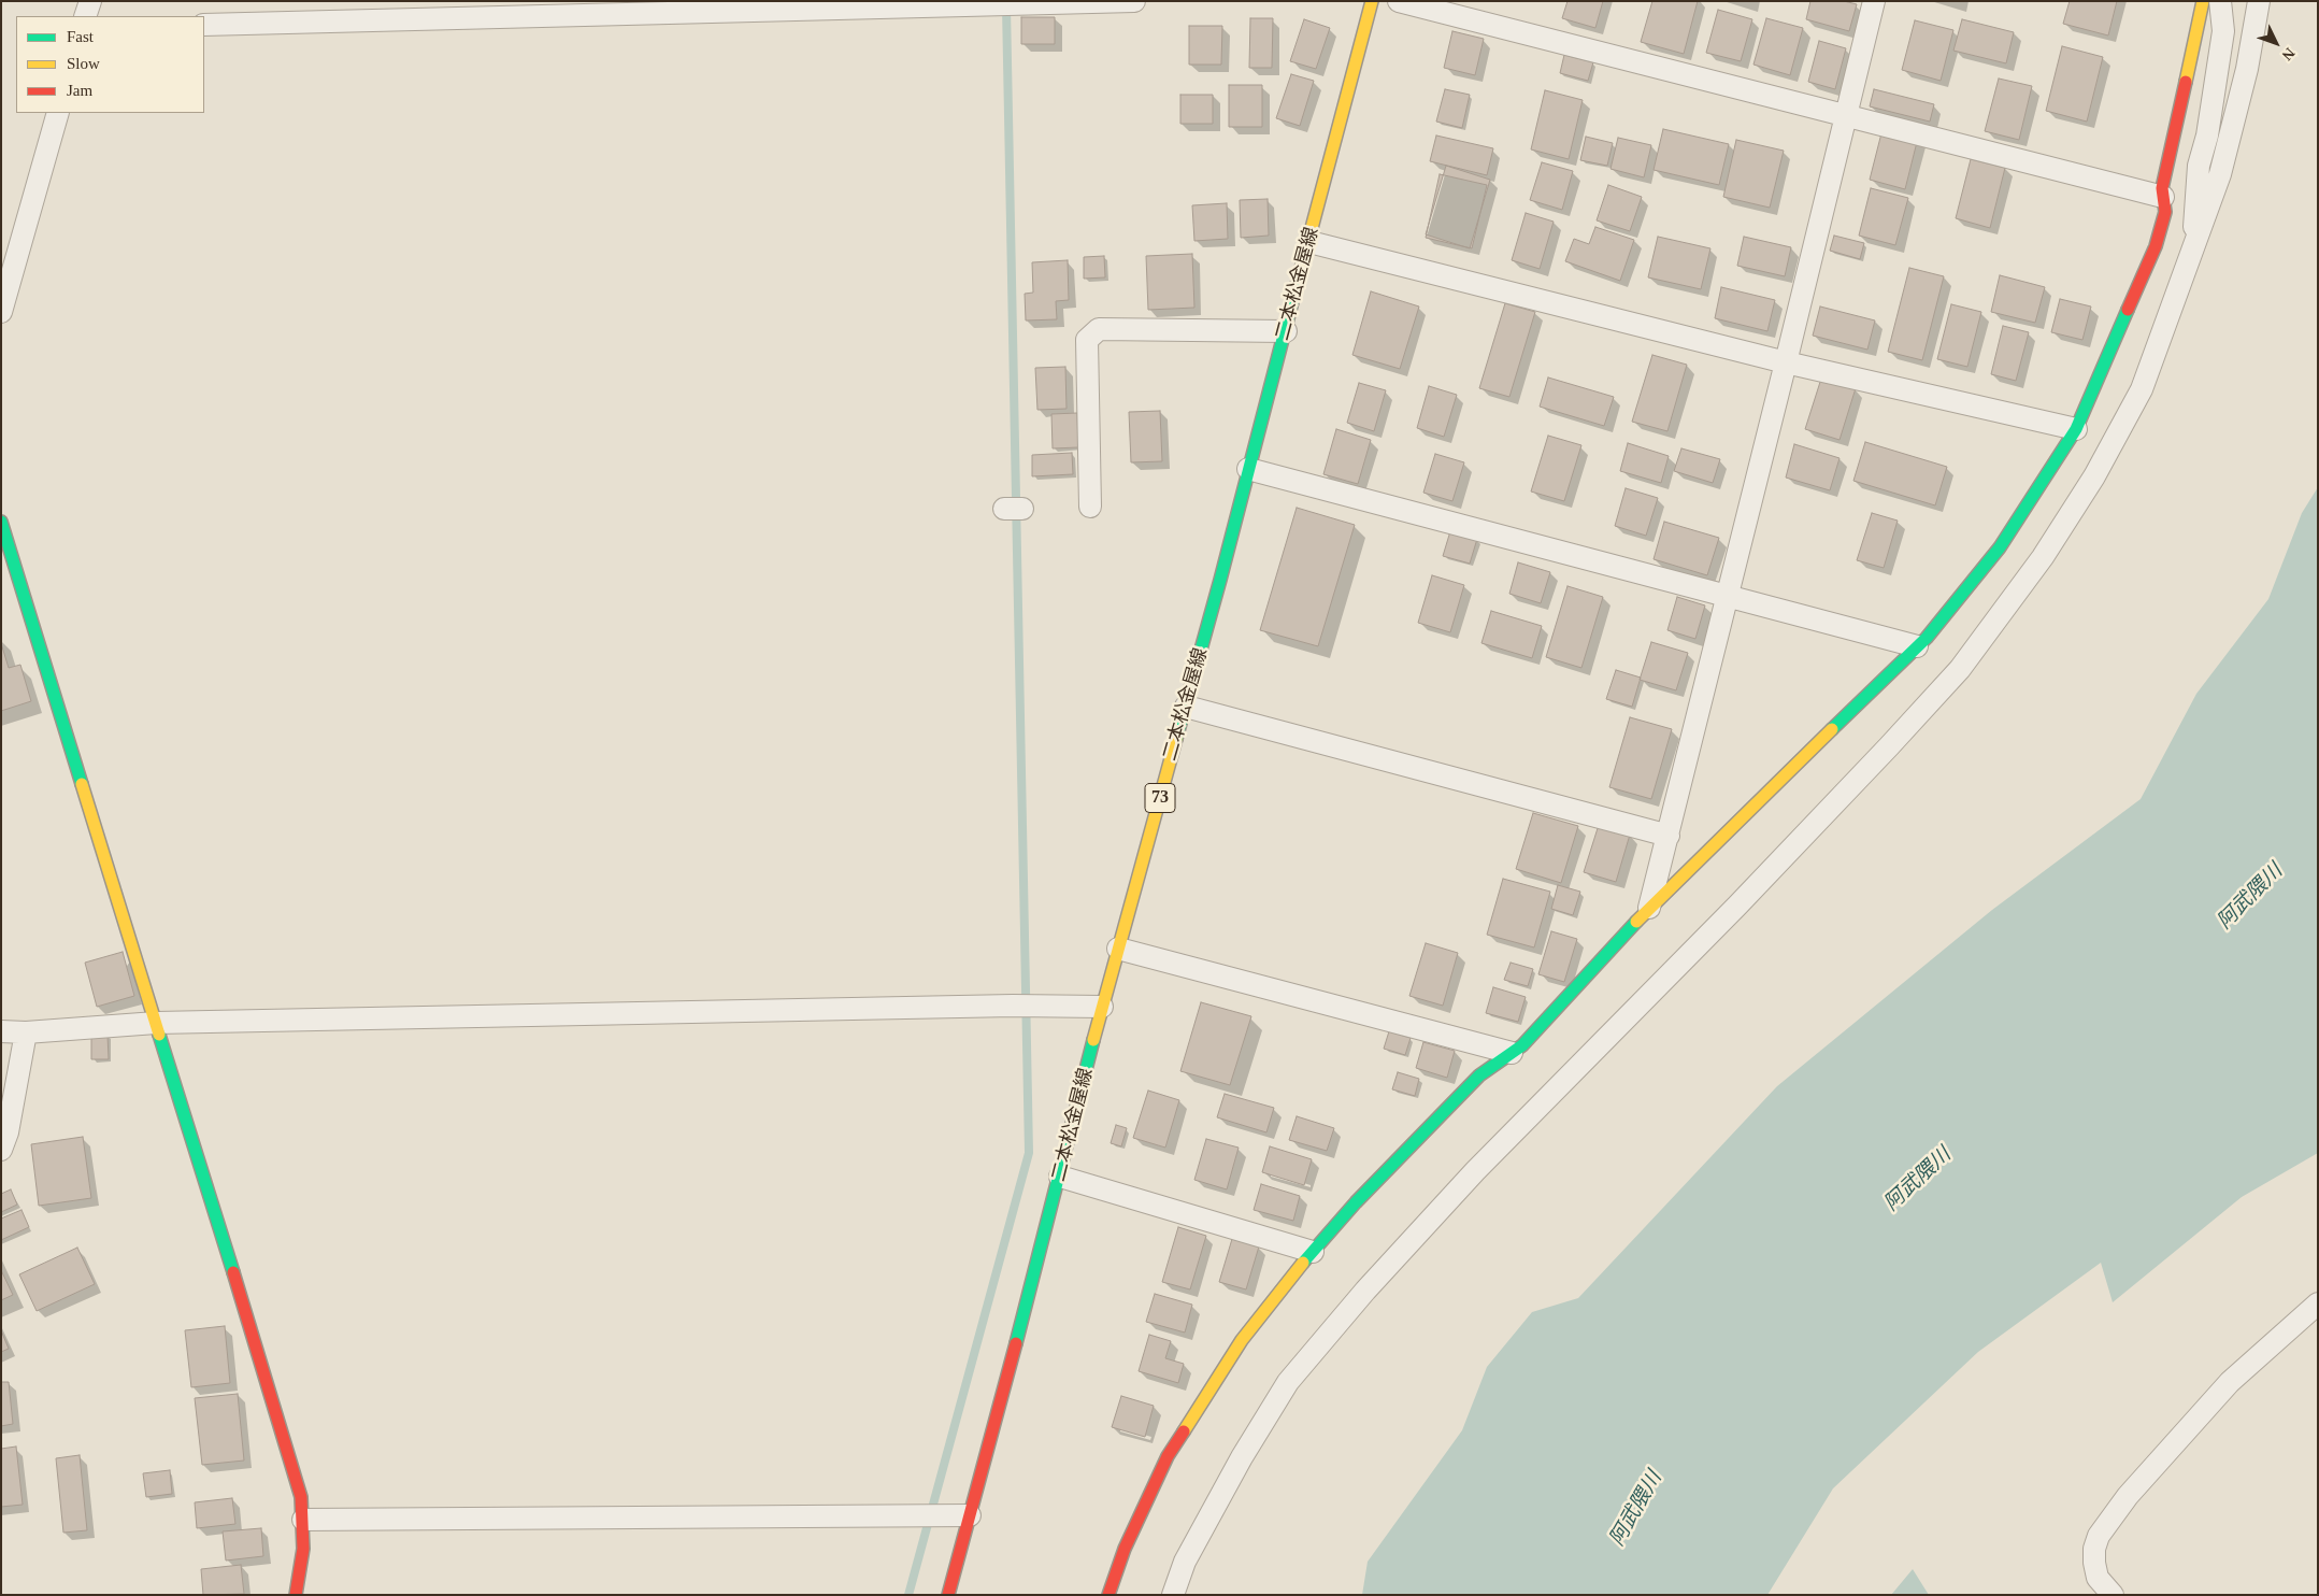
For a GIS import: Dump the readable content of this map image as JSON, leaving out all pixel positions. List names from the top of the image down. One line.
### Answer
{"streets":{"street":["二本松金屋線","73"]},"water":["阿武隈川"],"legend":["Fast","Slow","Jam"],"north":"bottom right"}
